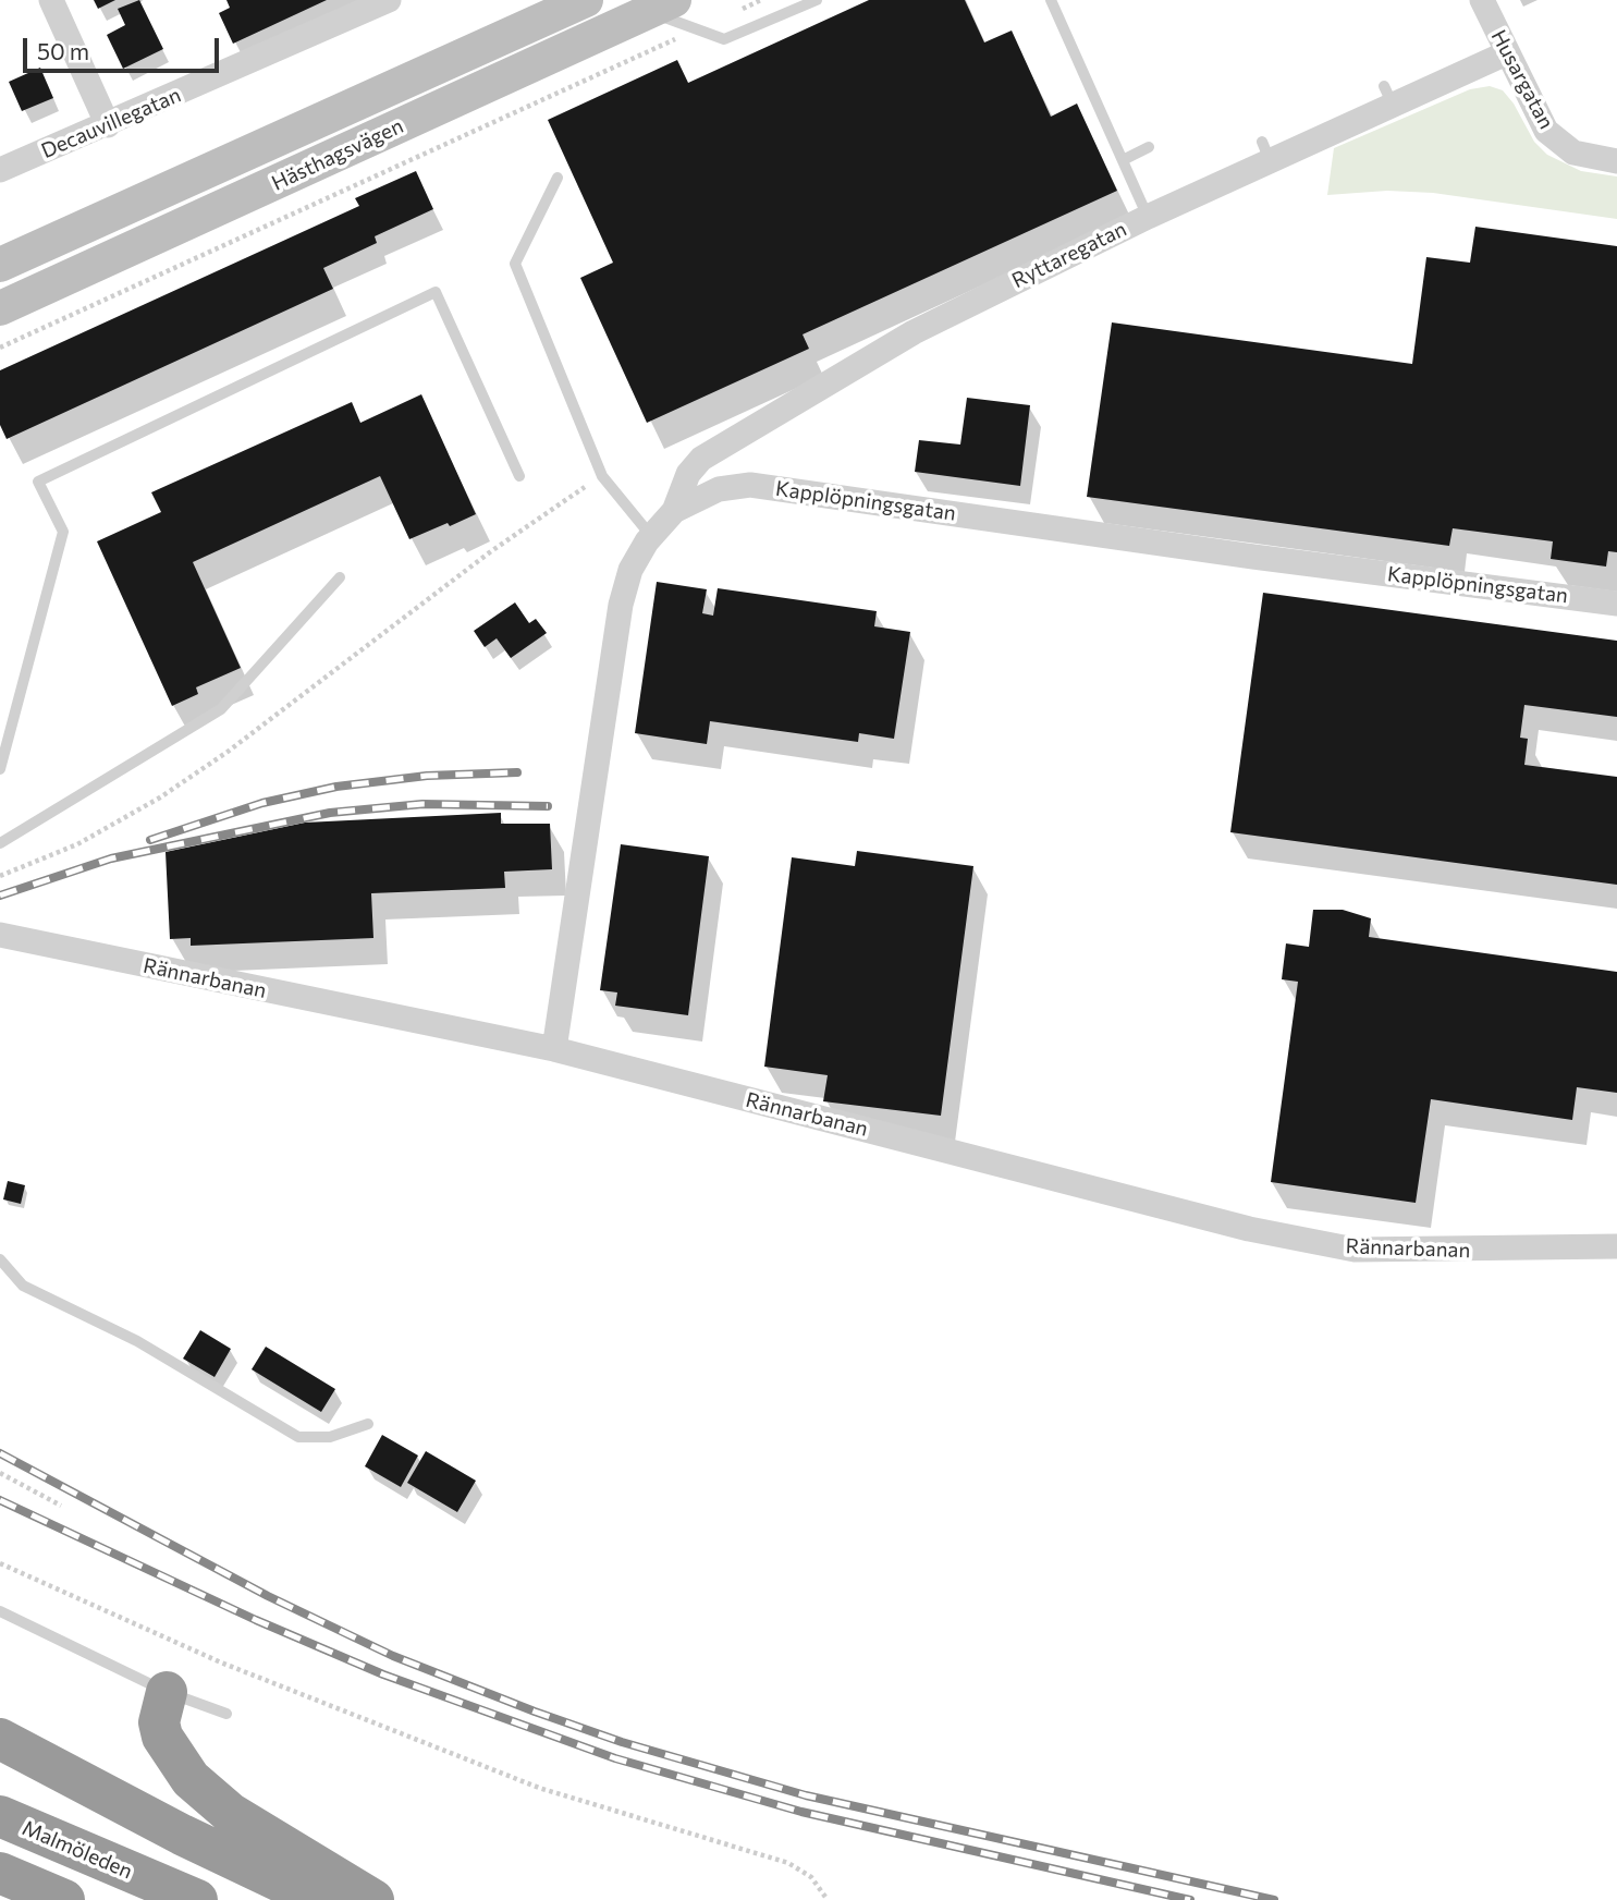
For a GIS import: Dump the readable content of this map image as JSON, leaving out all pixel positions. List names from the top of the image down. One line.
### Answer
{"streets":{"highway":["Malmöleden"],"main road":["Hästhagsvägen"],"street":["Husargatan","Decauvillegatan","Ryttaregatan","Kapplöpningsgatan","Rännarbanan"]},"crossings":[["Husargatan","Ryttaregatan"],["Ryttaregatan","Kapplöpningsgatan"],["Kapplöpningsgatan","Rännarbanan"]],"scale_bar":"50 m"}
